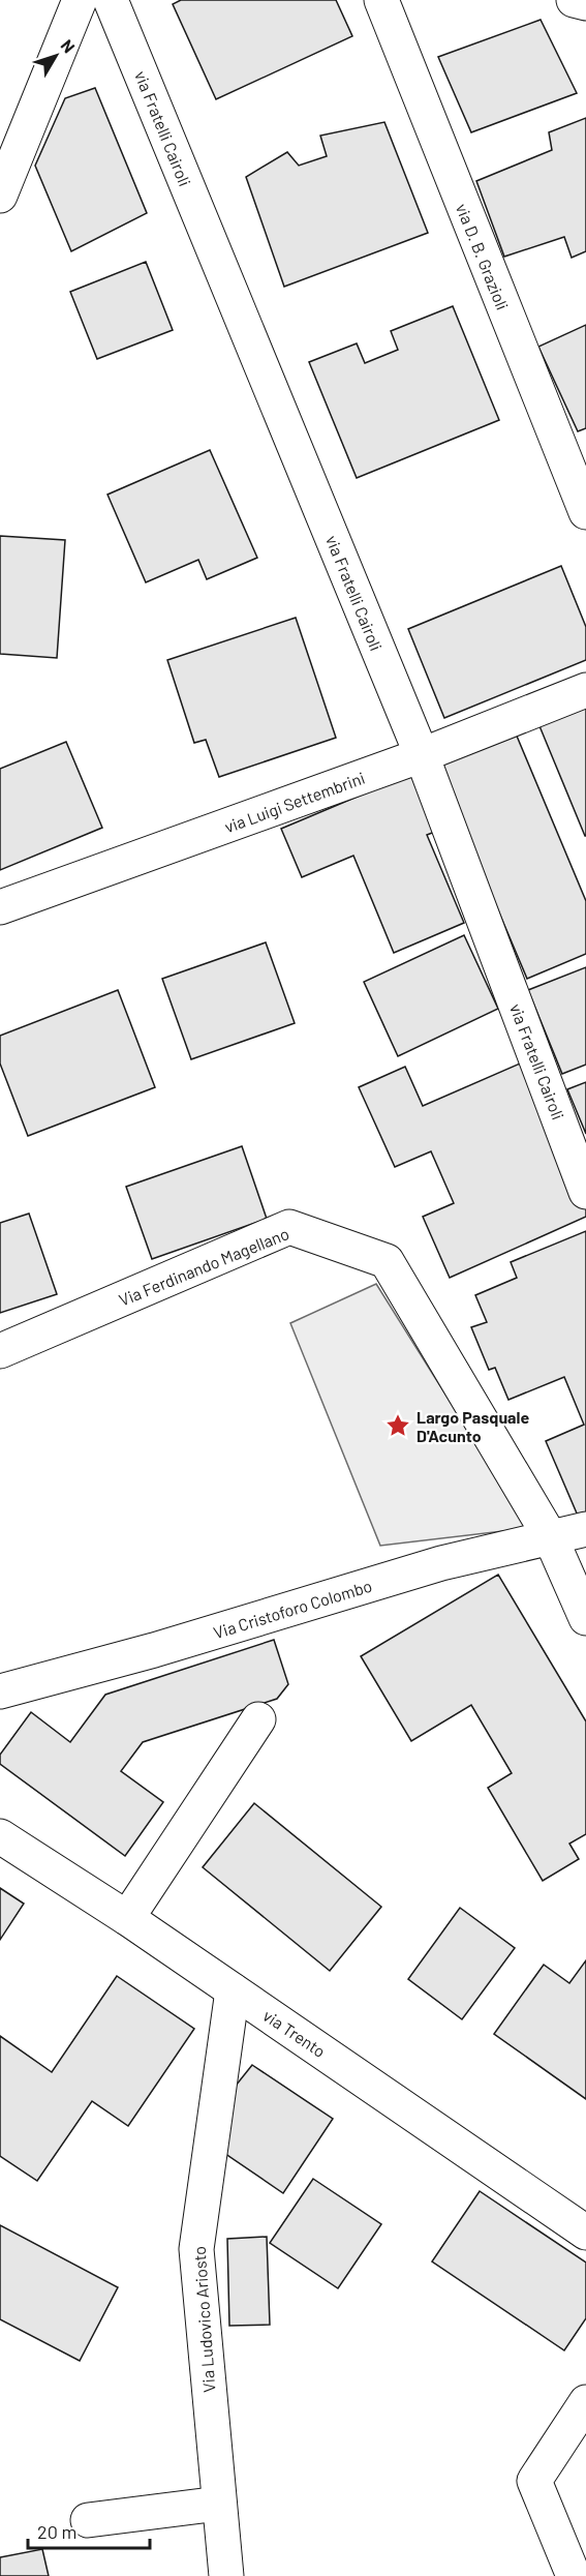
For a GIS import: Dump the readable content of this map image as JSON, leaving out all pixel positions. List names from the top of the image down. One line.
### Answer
{"streets":{"street":["via Fratelli Cairoli","via D. B. Grazioli","via Luigi Settembrini","Via Ferdinando Magellano","Via Cristoforo Colombo","via Trento","Via Ludovico Ariosto"]},"crossings":[["via Fratelli Cairoli","via Luigi Settembrini"],["Via Ferdinando Magellano","Via Cristoforo Colombo"],["via Trento","Via Ludovico Ariosto"]],"places":{"place":["Largo Pasquale D'Acunto"]},"scale_bar":"20 m","north":"top right"}
